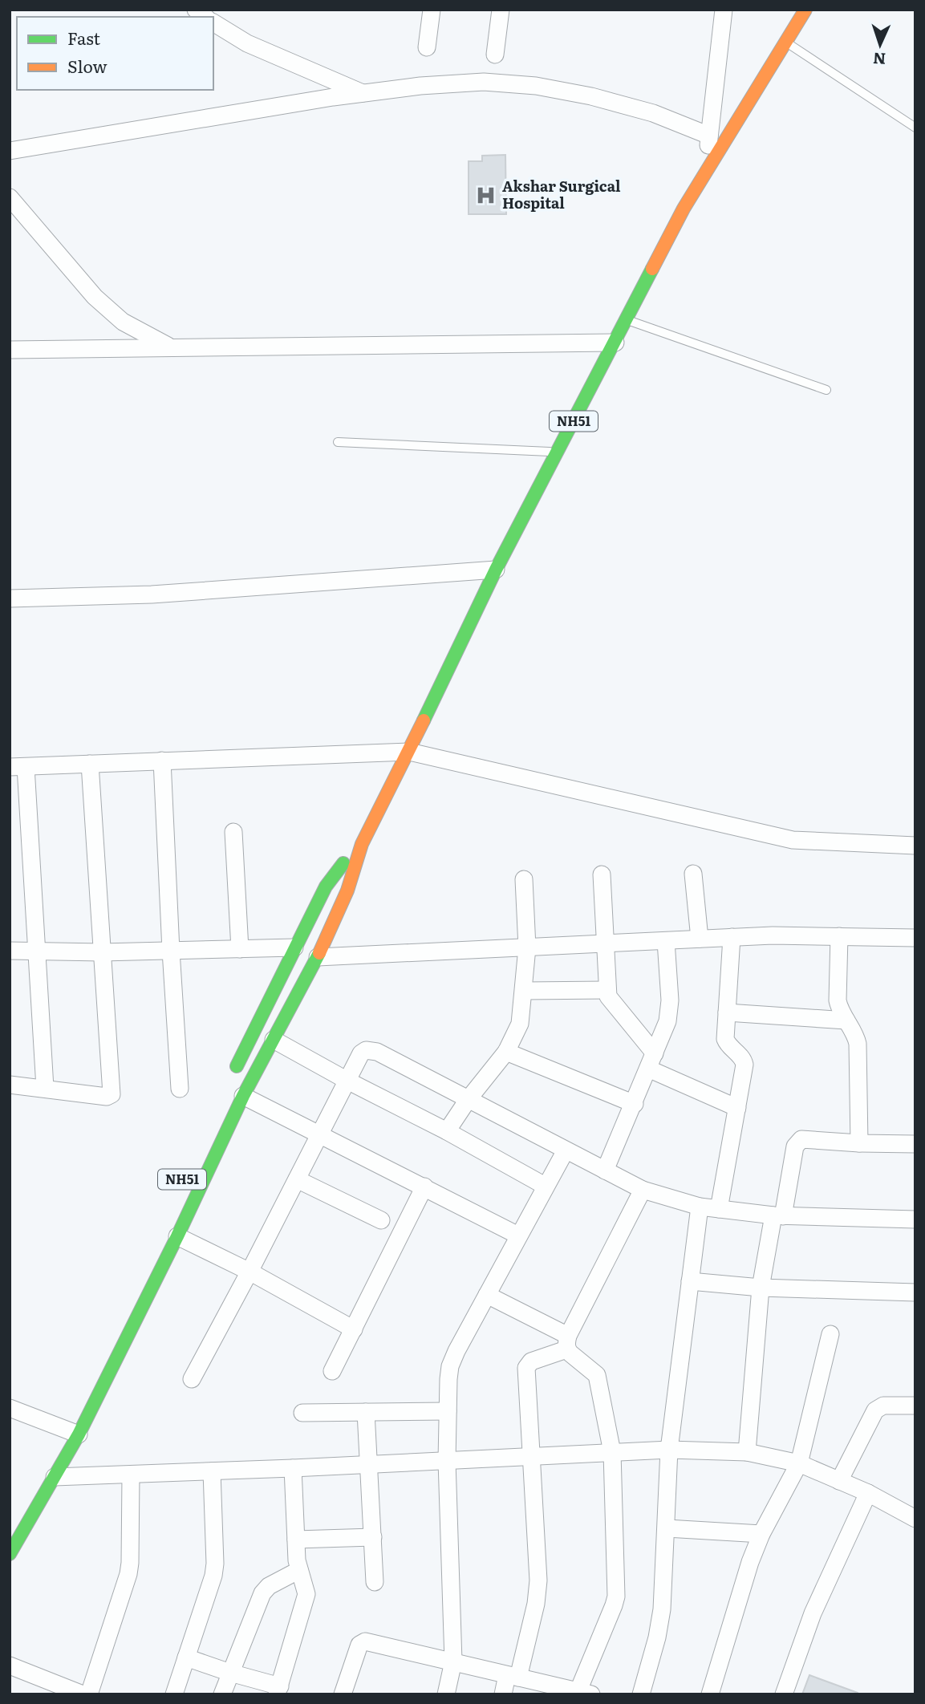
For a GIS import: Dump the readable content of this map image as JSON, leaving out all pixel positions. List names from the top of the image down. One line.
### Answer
{"streets":{"highway":["NH51"]},"places":{"hospital":["Akshar Surgical Hospital"]},"legend":["Fast","Slow"],"north":"bottom"}
